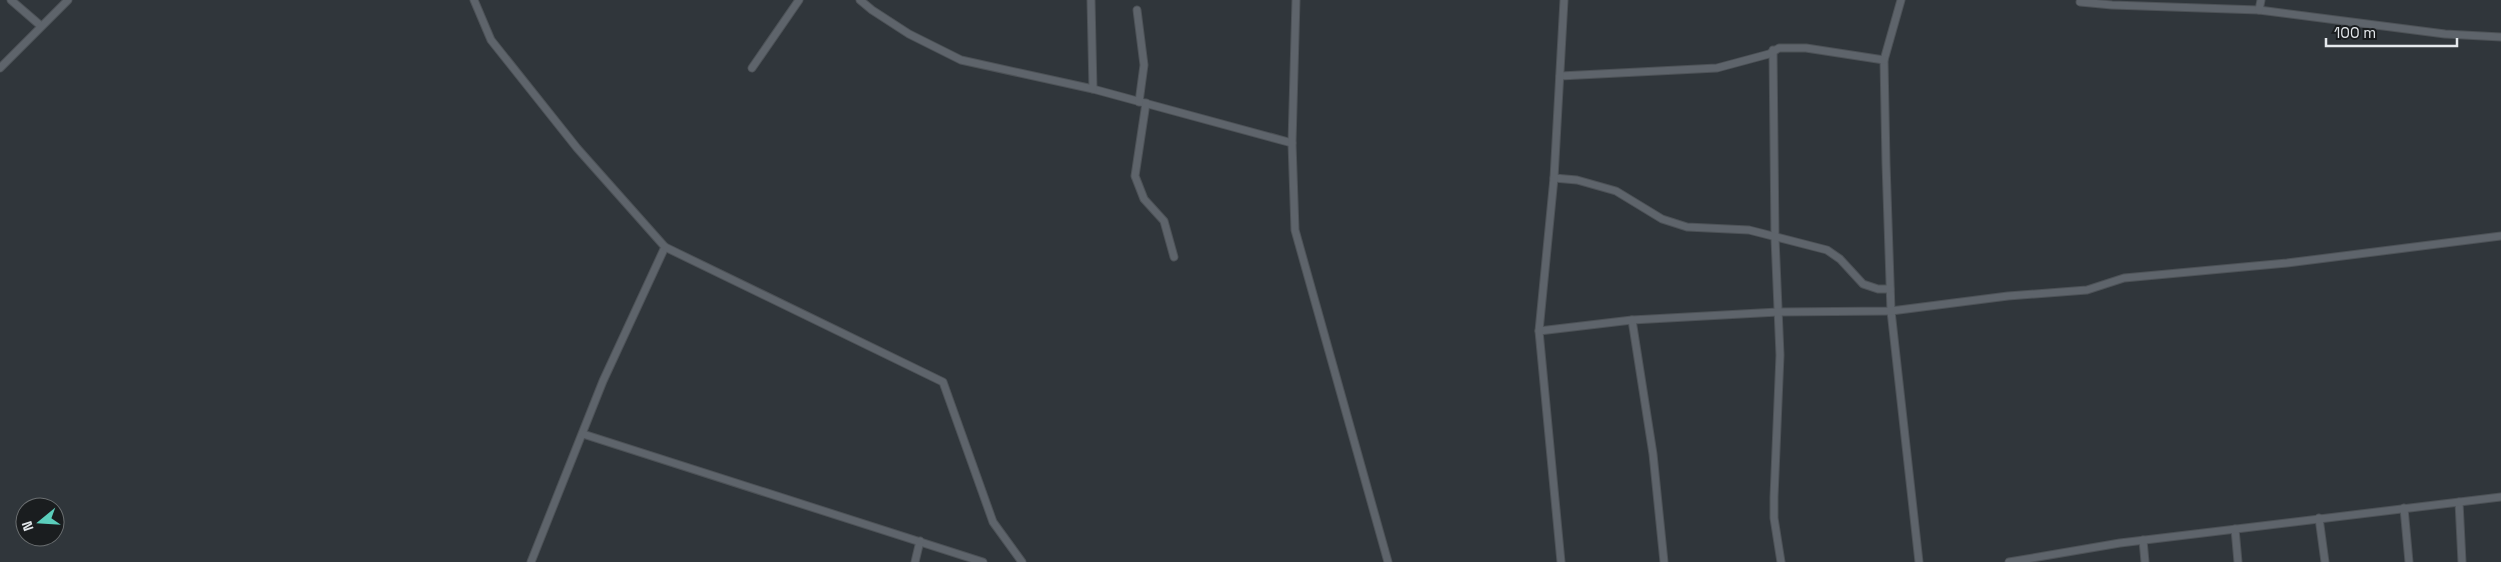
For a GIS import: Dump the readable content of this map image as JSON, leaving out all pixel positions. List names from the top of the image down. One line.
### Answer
{"scale_bar":"100 m","north":"left"}
